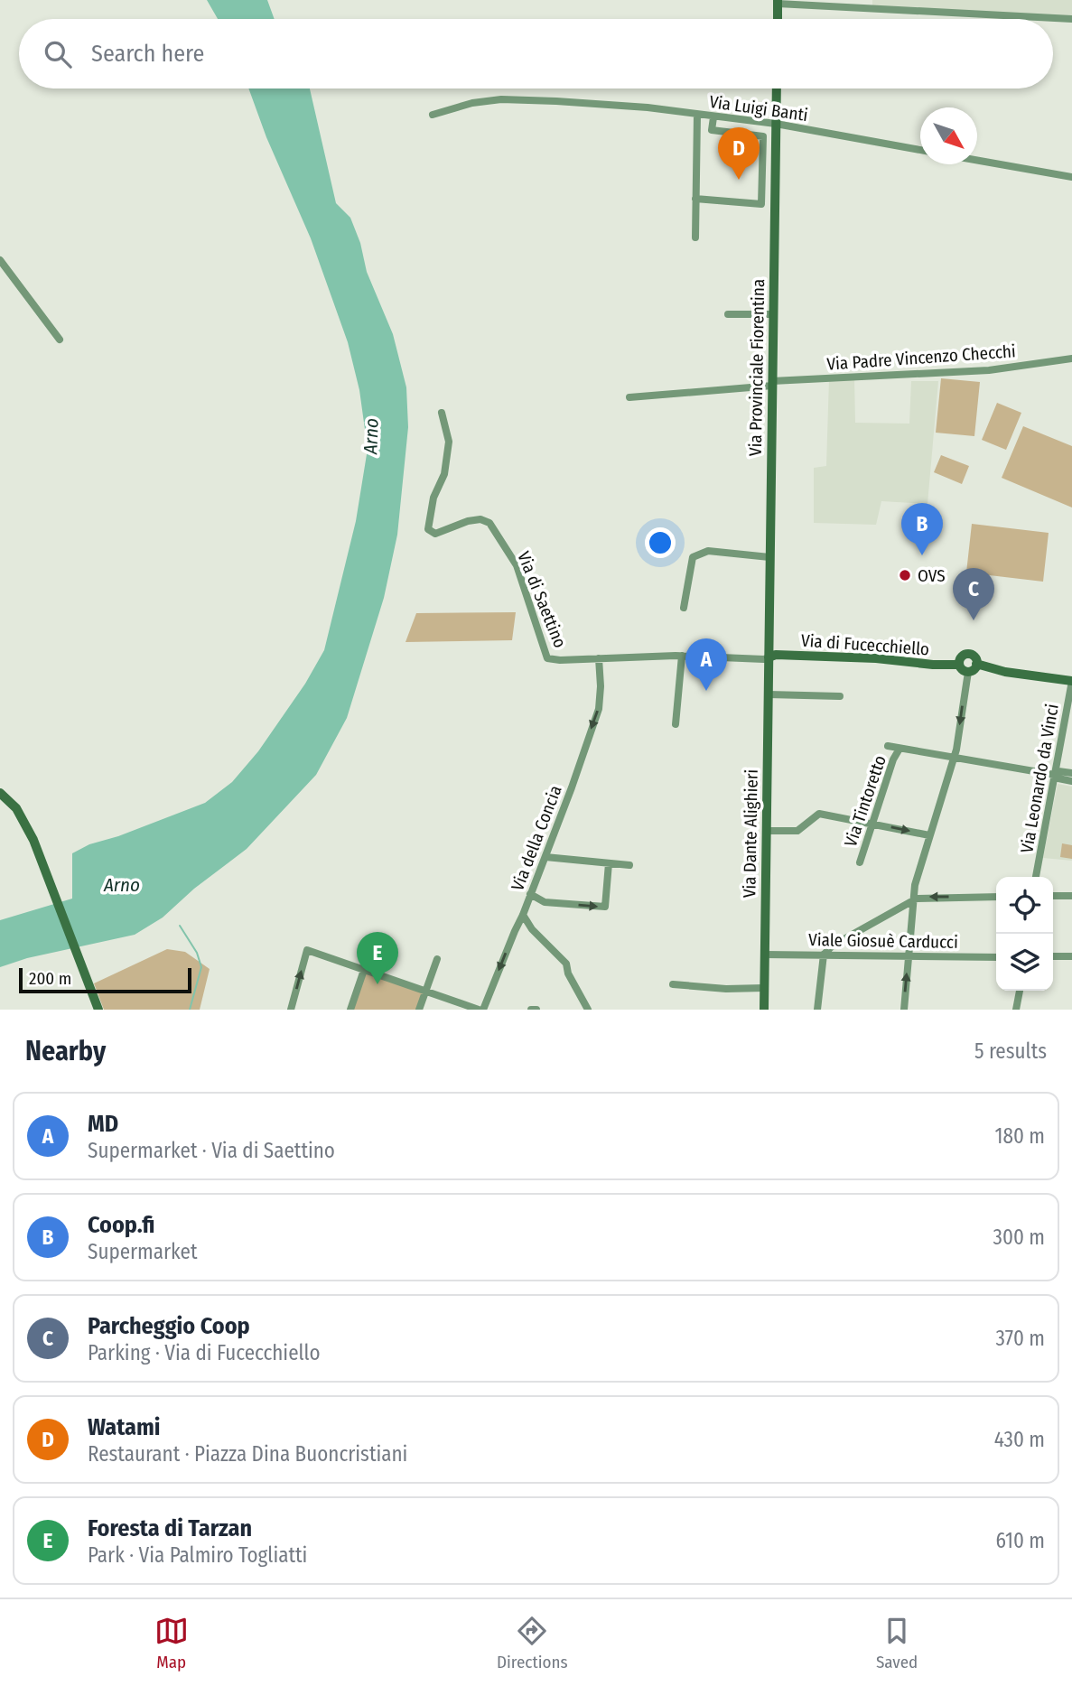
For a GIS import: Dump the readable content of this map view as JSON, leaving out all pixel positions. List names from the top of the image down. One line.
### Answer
{"streets":{"main road":["Via Provinciale Fiorentina","Via di Fucecchiello","Via Dante Alighieri"],"street":["Via Luigi Banti","Via Padre Vincenzo Checchi","Via di Saettino","Via Leonardo da Vinci","Via Tintoretto","Via della Concia","Viale Giosuè Carducci"]},"crossings":[["Via Luigi Banti","Via Provinciale Fiorentina"],["Via Padre Vincenzo Checchi","Via Provinciale Fiorentina"],["Via Provinciale Fiorentina","Via di Saettino"],["Via Provinciale Fiorentina","Via di Fucecchiello"],["Via Provinciale Fiorentina","Via Dante Alighieri"],["Via di Saettino","Via di Fucecchiello"],["Via di Saettino","Via Dante Alighieri"],["Via di Saettino","Via della Concia"],["Via di Fucecchiello","Via Leonardo da Vinci"],["Via di Fucecchiello","Via Dante Alighieri"],["Via Dante Alighieri","Viale Giosuè Carducci"]],"one_way":["Via della Concia"],"water":["Arno"],"places":["OVS"],"scale_bar":"200 m","north":"bottom right","page":{"search":"Search here","pins":["D","B","C","A","E"],"scale":"200 m","heading":["Nearby","5 results"],"list":[{"mark":"A","name":"MD","note":"Supermarket · Via di Saettino","value":"180 m"},{"mark":"B","name":"Coop.fi","note":"Supermarket","value":"300 m"},{"mark":"C","name":"Parcheggio Coop","note":"Parking · Via di Fucecchiello","value":"370 m"},{"mark":"D","name":"Watami","note":"Restaurant · Piazza Dina Buoncristiani","value":"430 m"},{"mark":"E","name":"Foresta di Tarzan","note":"Park · Via Palmiro Togliatti","value":"610 m"}],"nav":["Map","Directions","Saved"]}}
